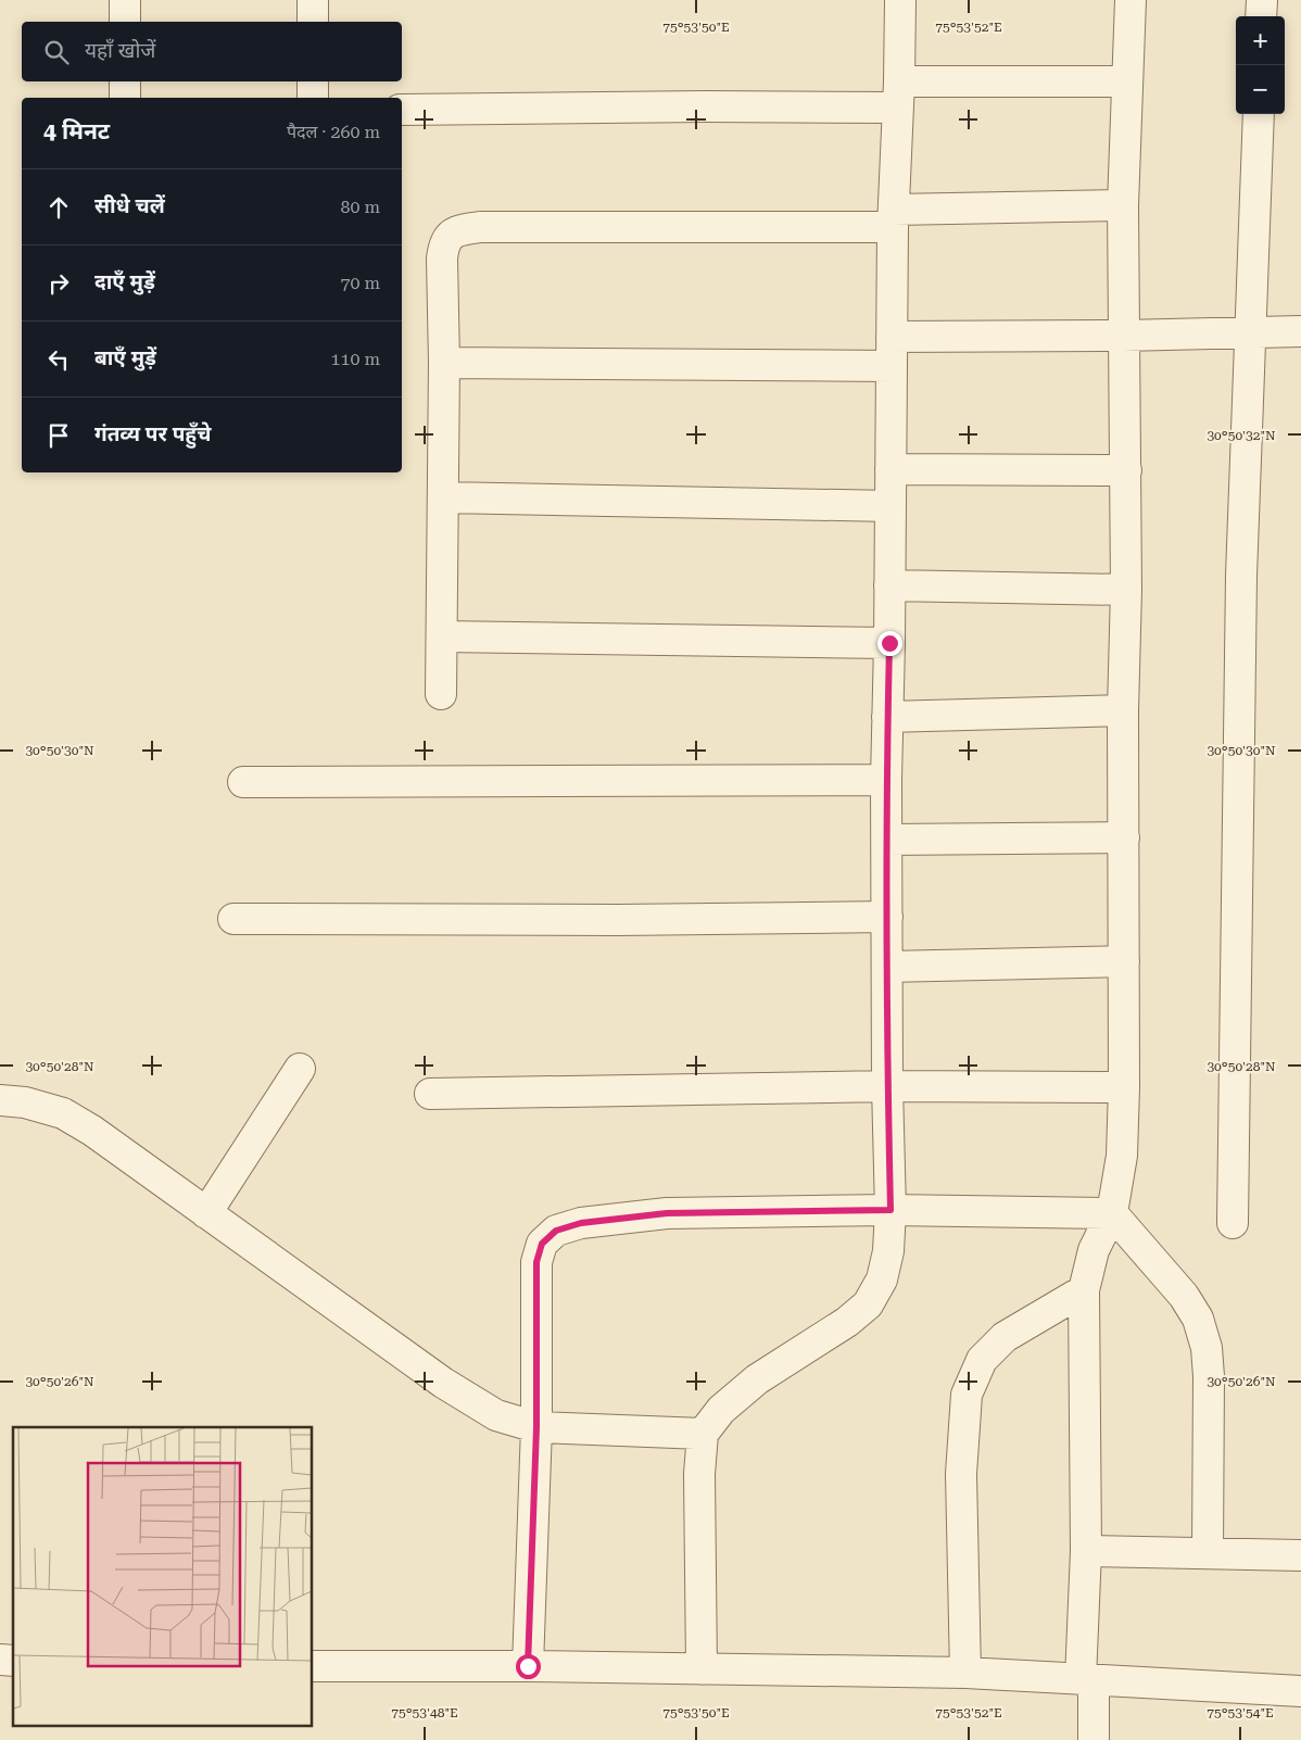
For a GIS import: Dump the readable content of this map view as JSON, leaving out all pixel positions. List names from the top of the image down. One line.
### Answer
{"page":{"map_buttons":["+","−"],"search":"यहाँ खोजें","heading":["4 मिनट","पैदल · 260 m"],"list":[["सीधे चलें","80 m"],["दाएँ मुड़ें","70 m"],["बाएँ मुड़ें","110 m"],"गंतव्य पर पहुँचे"]},"coordinates":["75°53'50\"E","75°53'52\"E","30°50'32\"N","30°50'30\"N","30°50'28\"N","30°50'26\"N","75°53'48\"E","75°53'54\"E"]}
